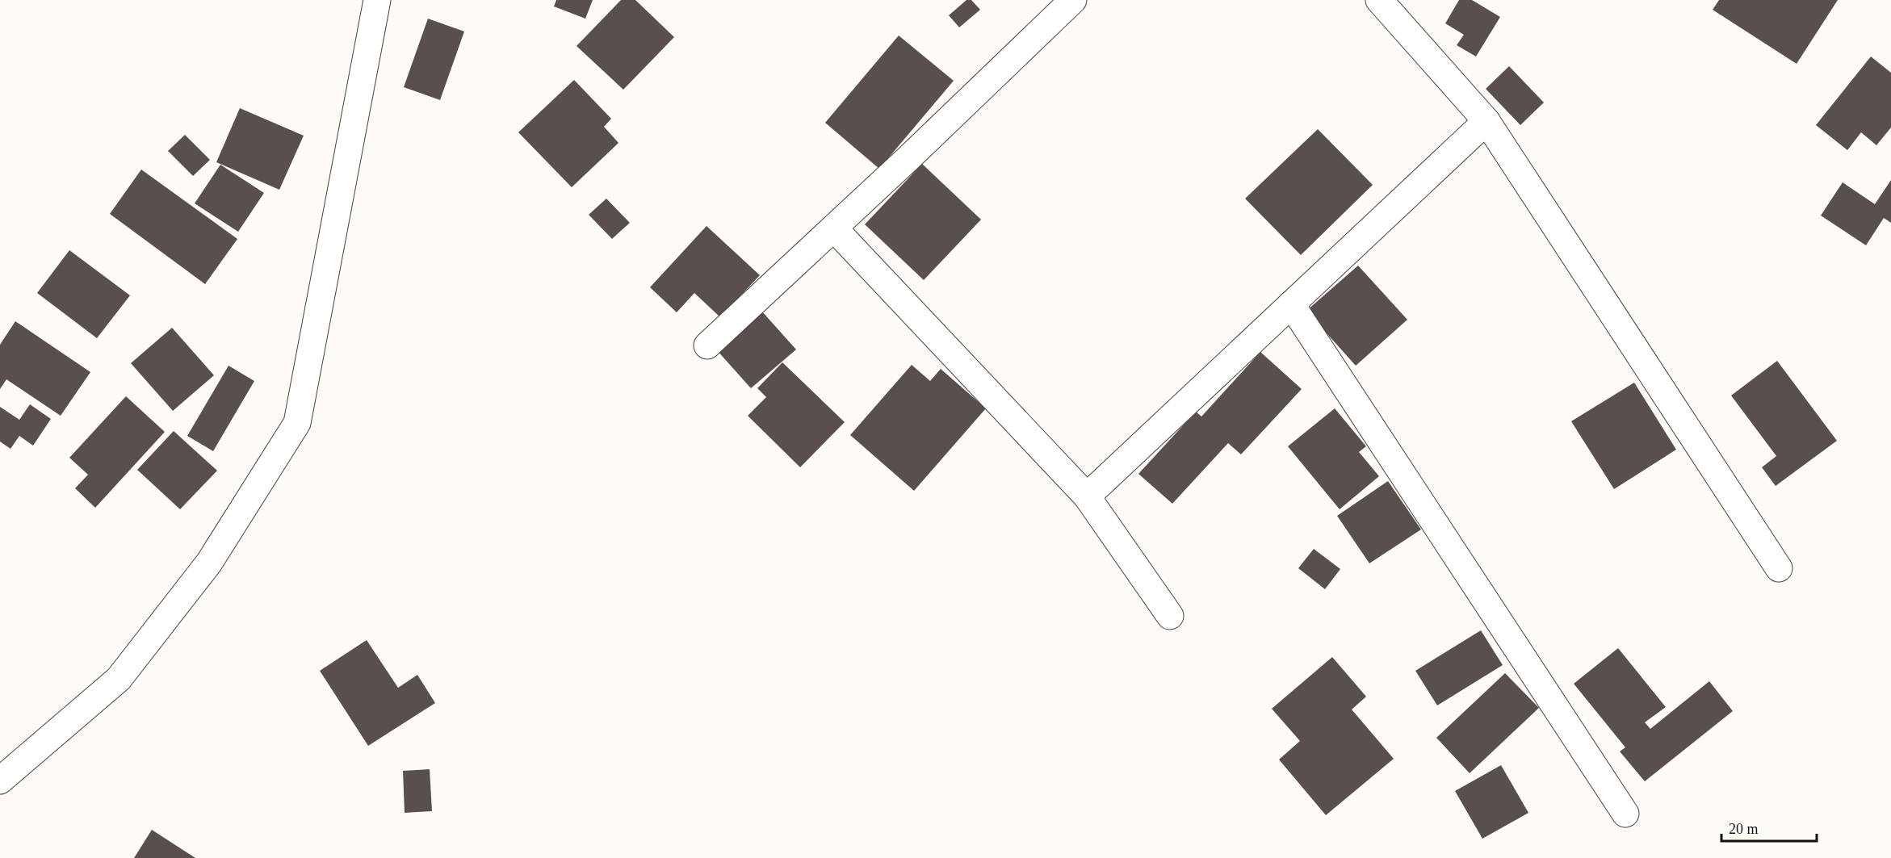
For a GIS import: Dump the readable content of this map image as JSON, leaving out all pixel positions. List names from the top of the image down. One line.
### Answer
{"scale_bar":"20 m"}
